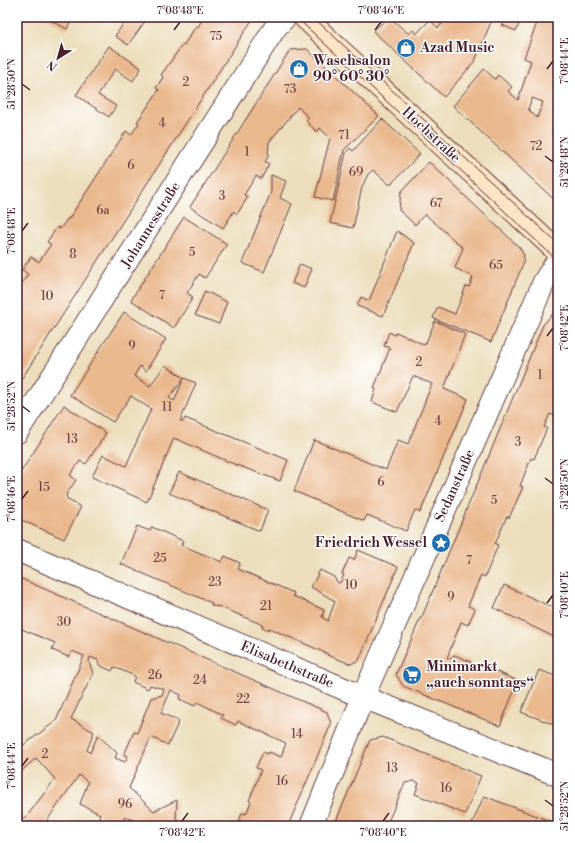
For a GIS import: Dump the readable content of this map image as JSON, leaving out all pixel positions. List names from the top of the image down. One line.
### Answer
{"streets":{"street":["Hochstraße","Johannesstraße","Sedanstraße","Elisabethstraße"]},"crossings":[["Sedanstraße","Elisabethstraße"]],"places":{"shop":["Azad Music","Waschsalon 90° 60° 30°"],"place":["Friedrich Wessel"],"supermarket":["Minimarkt „auch sonntags“"]},"house_numbers":["75","2","73","4","71","72","1","6","69","3","67","6a","5","8","65","7","10","9","2","1","11","4","13","3","6","15","5","25","7","23","10","9","21","30","26","24","22","14","2","13","16","16","96"],"north":"bottom left","coordinates":["7°08'48\"E","7°08'46\"E","7°08'44\"E","51°28'50\"N","51°28'48\"N","7°08'42\"E","51°28'52\"N","7°08'40\"E"]}
